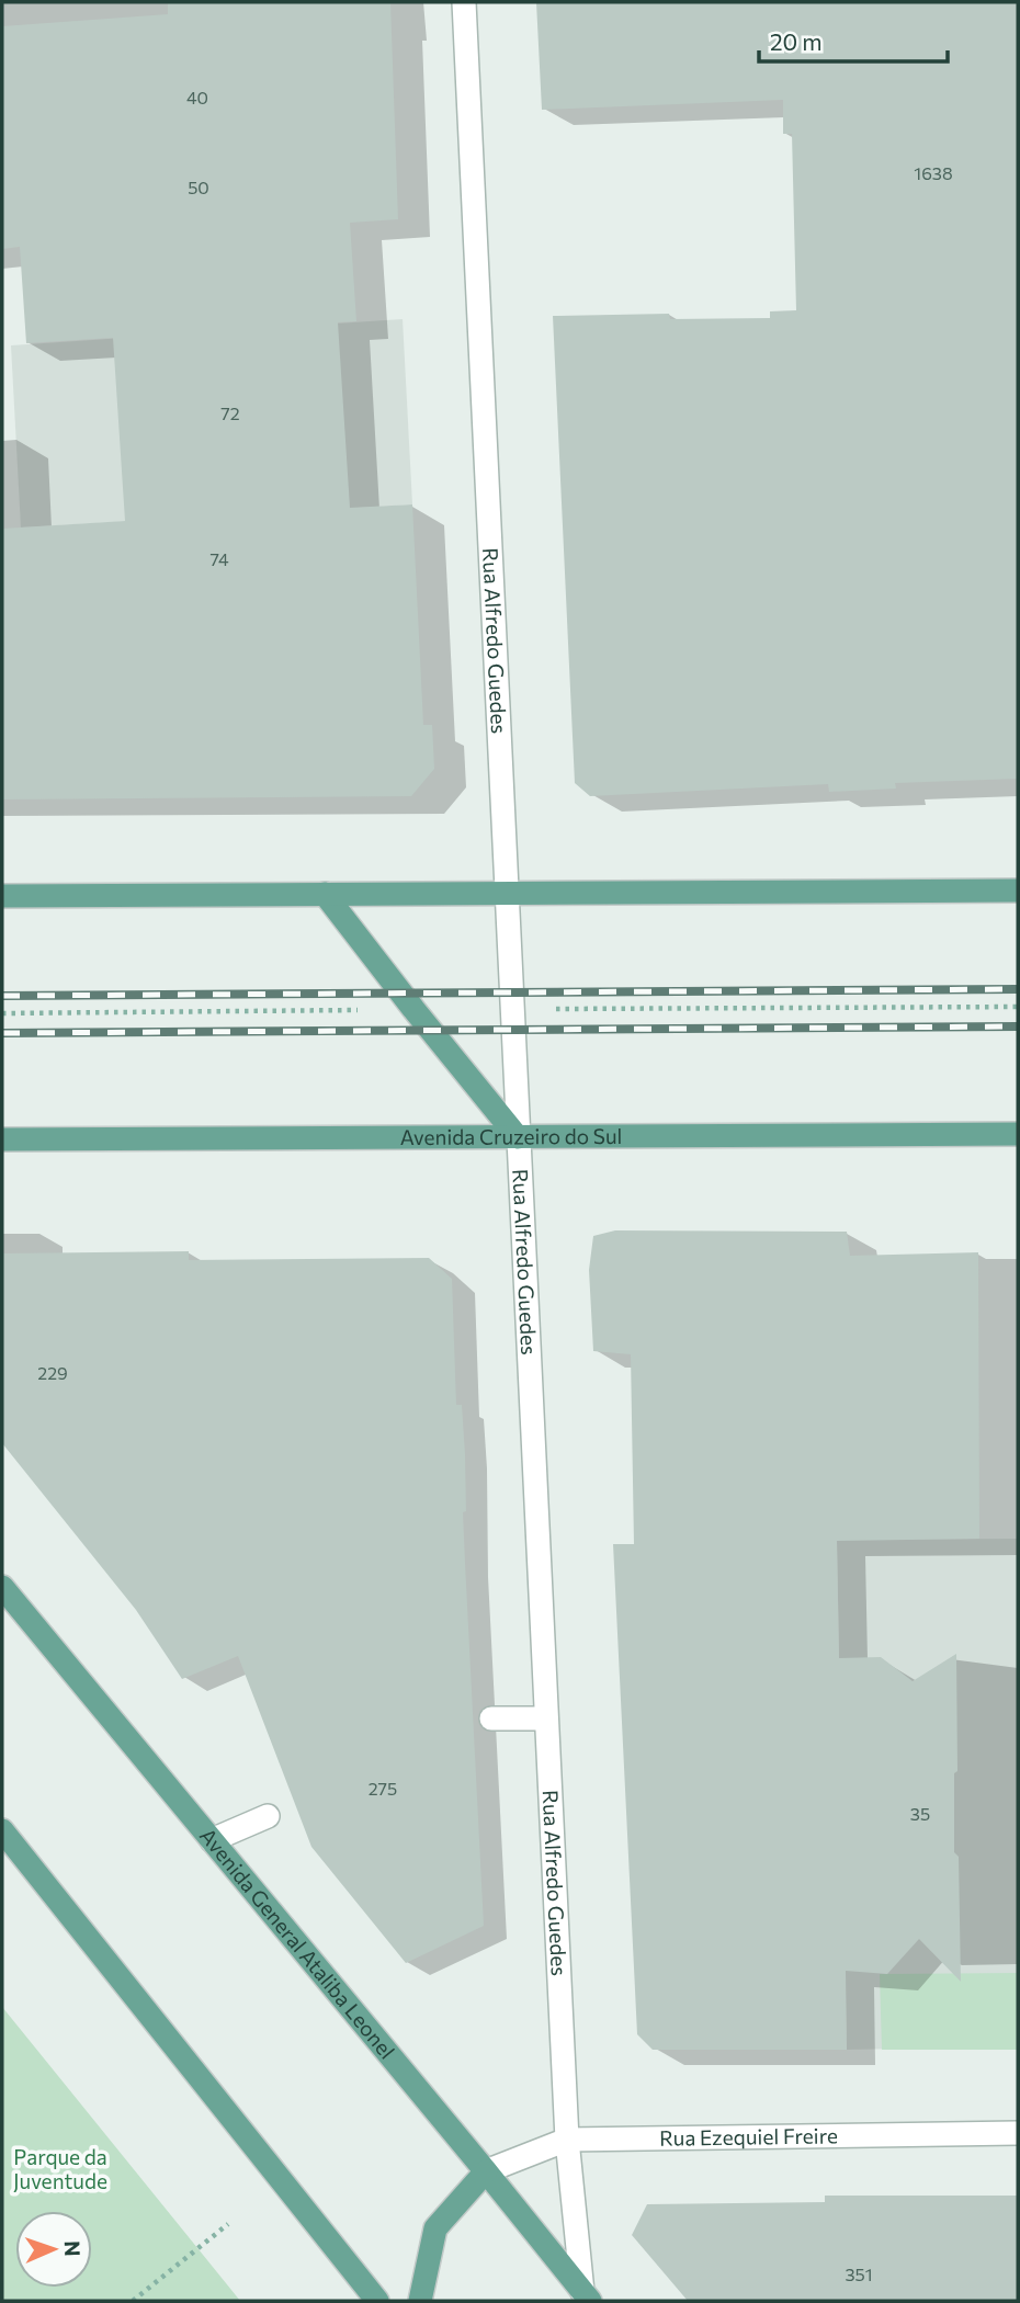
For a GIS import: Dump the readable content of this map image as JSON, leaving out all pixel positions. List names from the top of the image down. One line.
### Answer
{"streets":{"main road":["Avenida Cruzeiro do Sul","Avenida General Ataliba Leonel"],"street":["Rua Alfredo Guedes","Rua Ezequiel Freire"]},"crossings":[["Rua Alfredo Guedes","Avenida Cruzeiro do Sul"],["Rua Alfredo Guedes","Avenida General Ataliba Leonel"],["Rua Alfredo Guedes","Rua Ezequiel Freire"],["Avenida General Ataliba Leonel","Rua Ezequiel Freire"]],"parks":["Parque da Juventude"],"house_numbers":["40","1638","50","72","74","229","275","35","351"],"scale_bar":"20 m","north":"right"}
